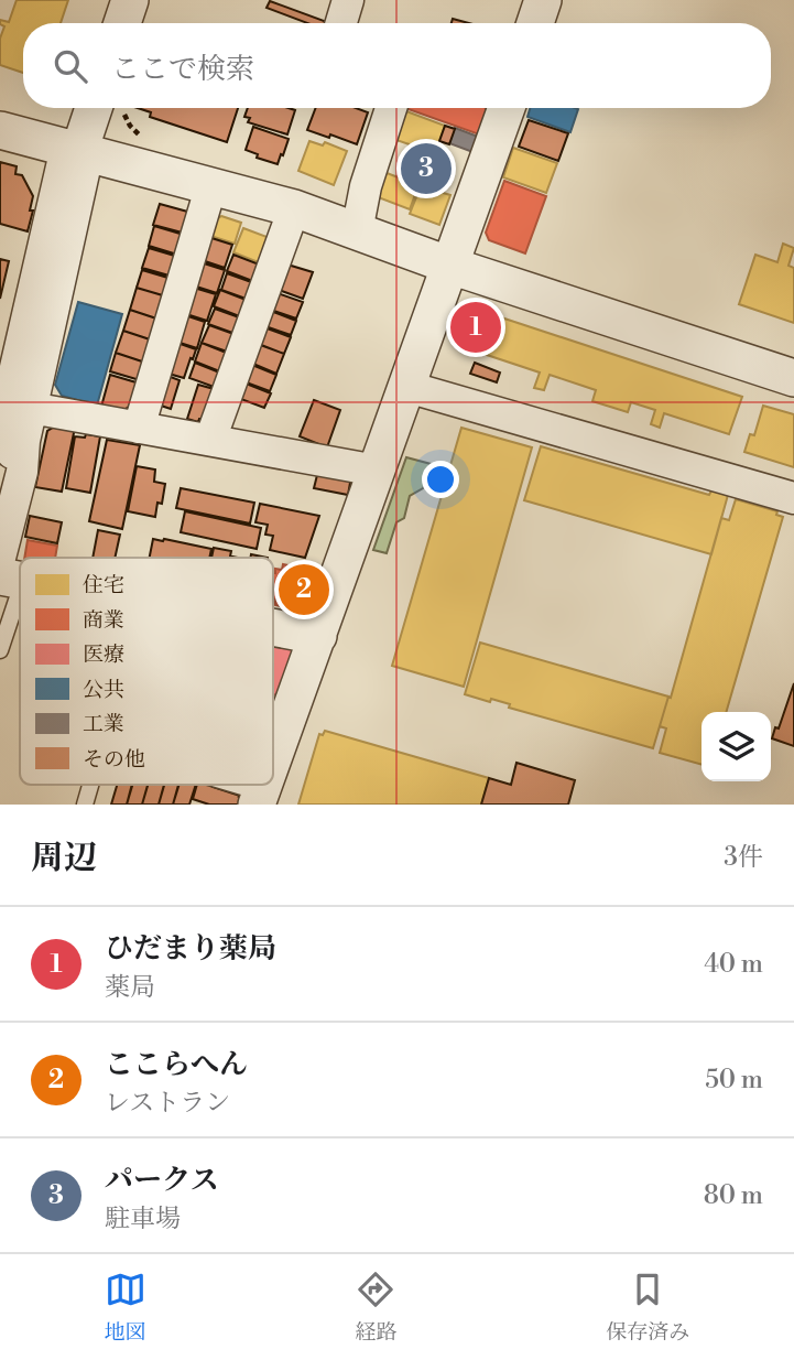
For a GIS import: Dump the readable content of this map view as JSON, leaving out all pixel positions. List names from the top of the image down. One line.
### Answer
{"legend":["住宅","商業","医療","公共","工業","その他"],"page":{"search":"ここで検索","pins":["3","1","2"],"heading":["周辺","3件"],"list":[{"mark":"1","name":"ひだまり薬局","note":"薬局","value":"40 m"},{"mark":"2","name":"ここらへん","note":"レストラン","value":"50 m"},{"mark":"3","name":"パークス","note":"駐車場","value":"80 m"}],"nav":["地図","経路","保存済み"]}}
